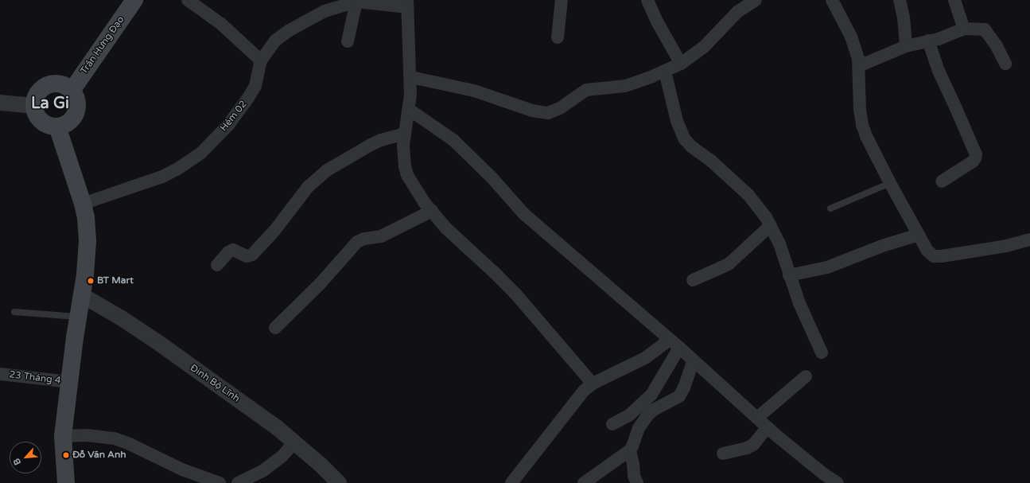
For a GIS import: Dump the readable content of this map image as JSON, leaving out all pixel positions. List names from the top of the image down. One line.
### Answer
{"streets":{"main road":["Trần Hưng Đạo"],"street":["Hẻm 02","23 Tháng 4","Đinh Bộ Lĩnh"]},"districts":["La Gi"],"places":["BT Mart","Đỗ Văn Anh"],"north":"bottom left"}
